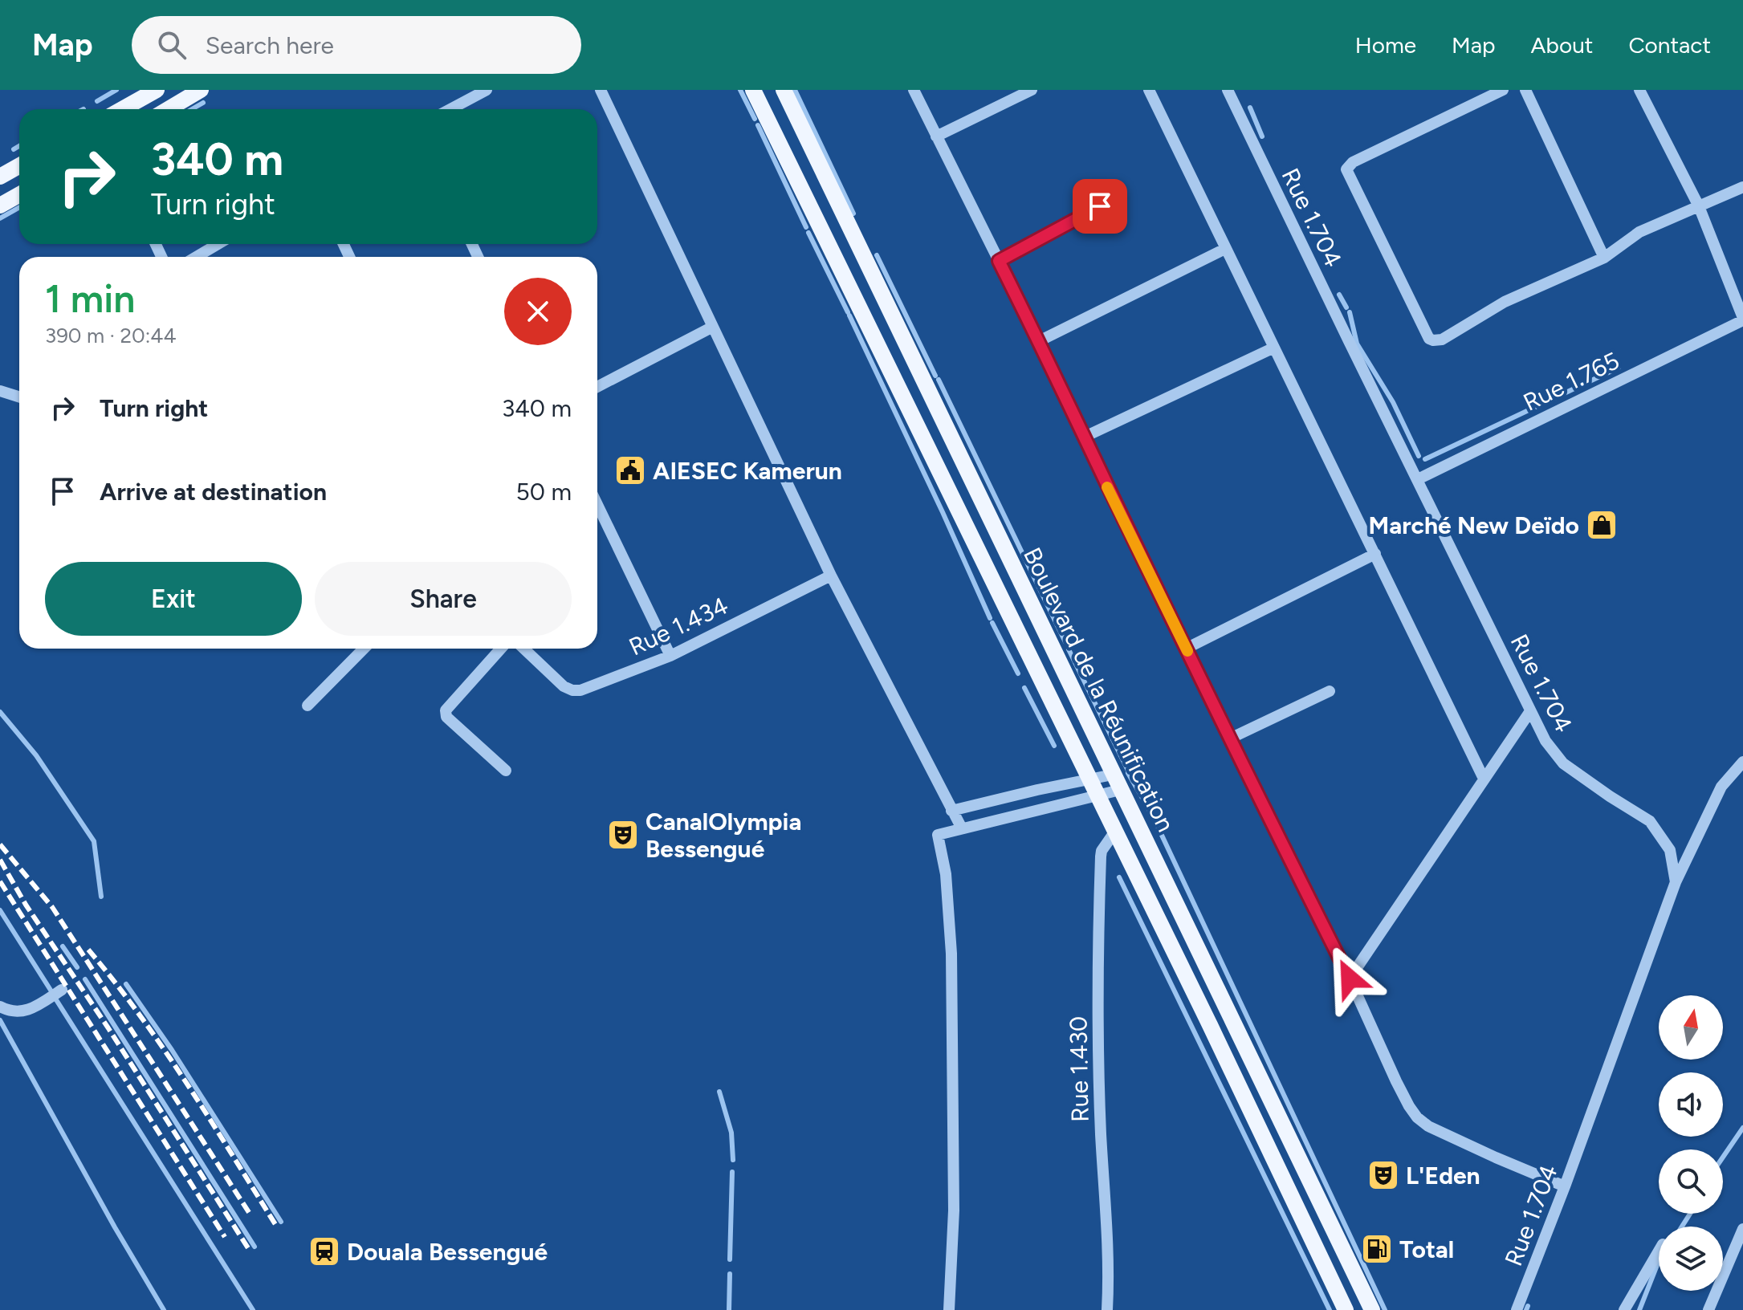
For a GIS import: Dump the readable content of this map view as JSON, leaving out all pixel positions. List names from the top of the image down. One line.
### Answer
{"streets":{"main road":["Boulevard de la Réunification"],"street":["Rue 1.704","Rue 1.765","Rue 1.434","Rue 1.430"]},"crossings":[["Rue 1.704","Rue 1.765"]],"places":{"public building":["AIESEC Kamerun"],"shop":["Marché New Deïdo"],"theatre":["CanalOlympia Bessengué","L'Eden"],"fuel station":["Total"],"station":["Douala Bessengué"]},"north":"top","page":{"header":"Map","search":"Search here","nav":["Home","Map","About","Contact"],"turn":["340 m","Turn right"],"heading":["1 min","390 m · 20:44"],"list":[{"name":"Turn right","value":"340 m"},{"name":"Arrive at destination","value":"50 m"}],"buttons":["Exit","Share"]}}
